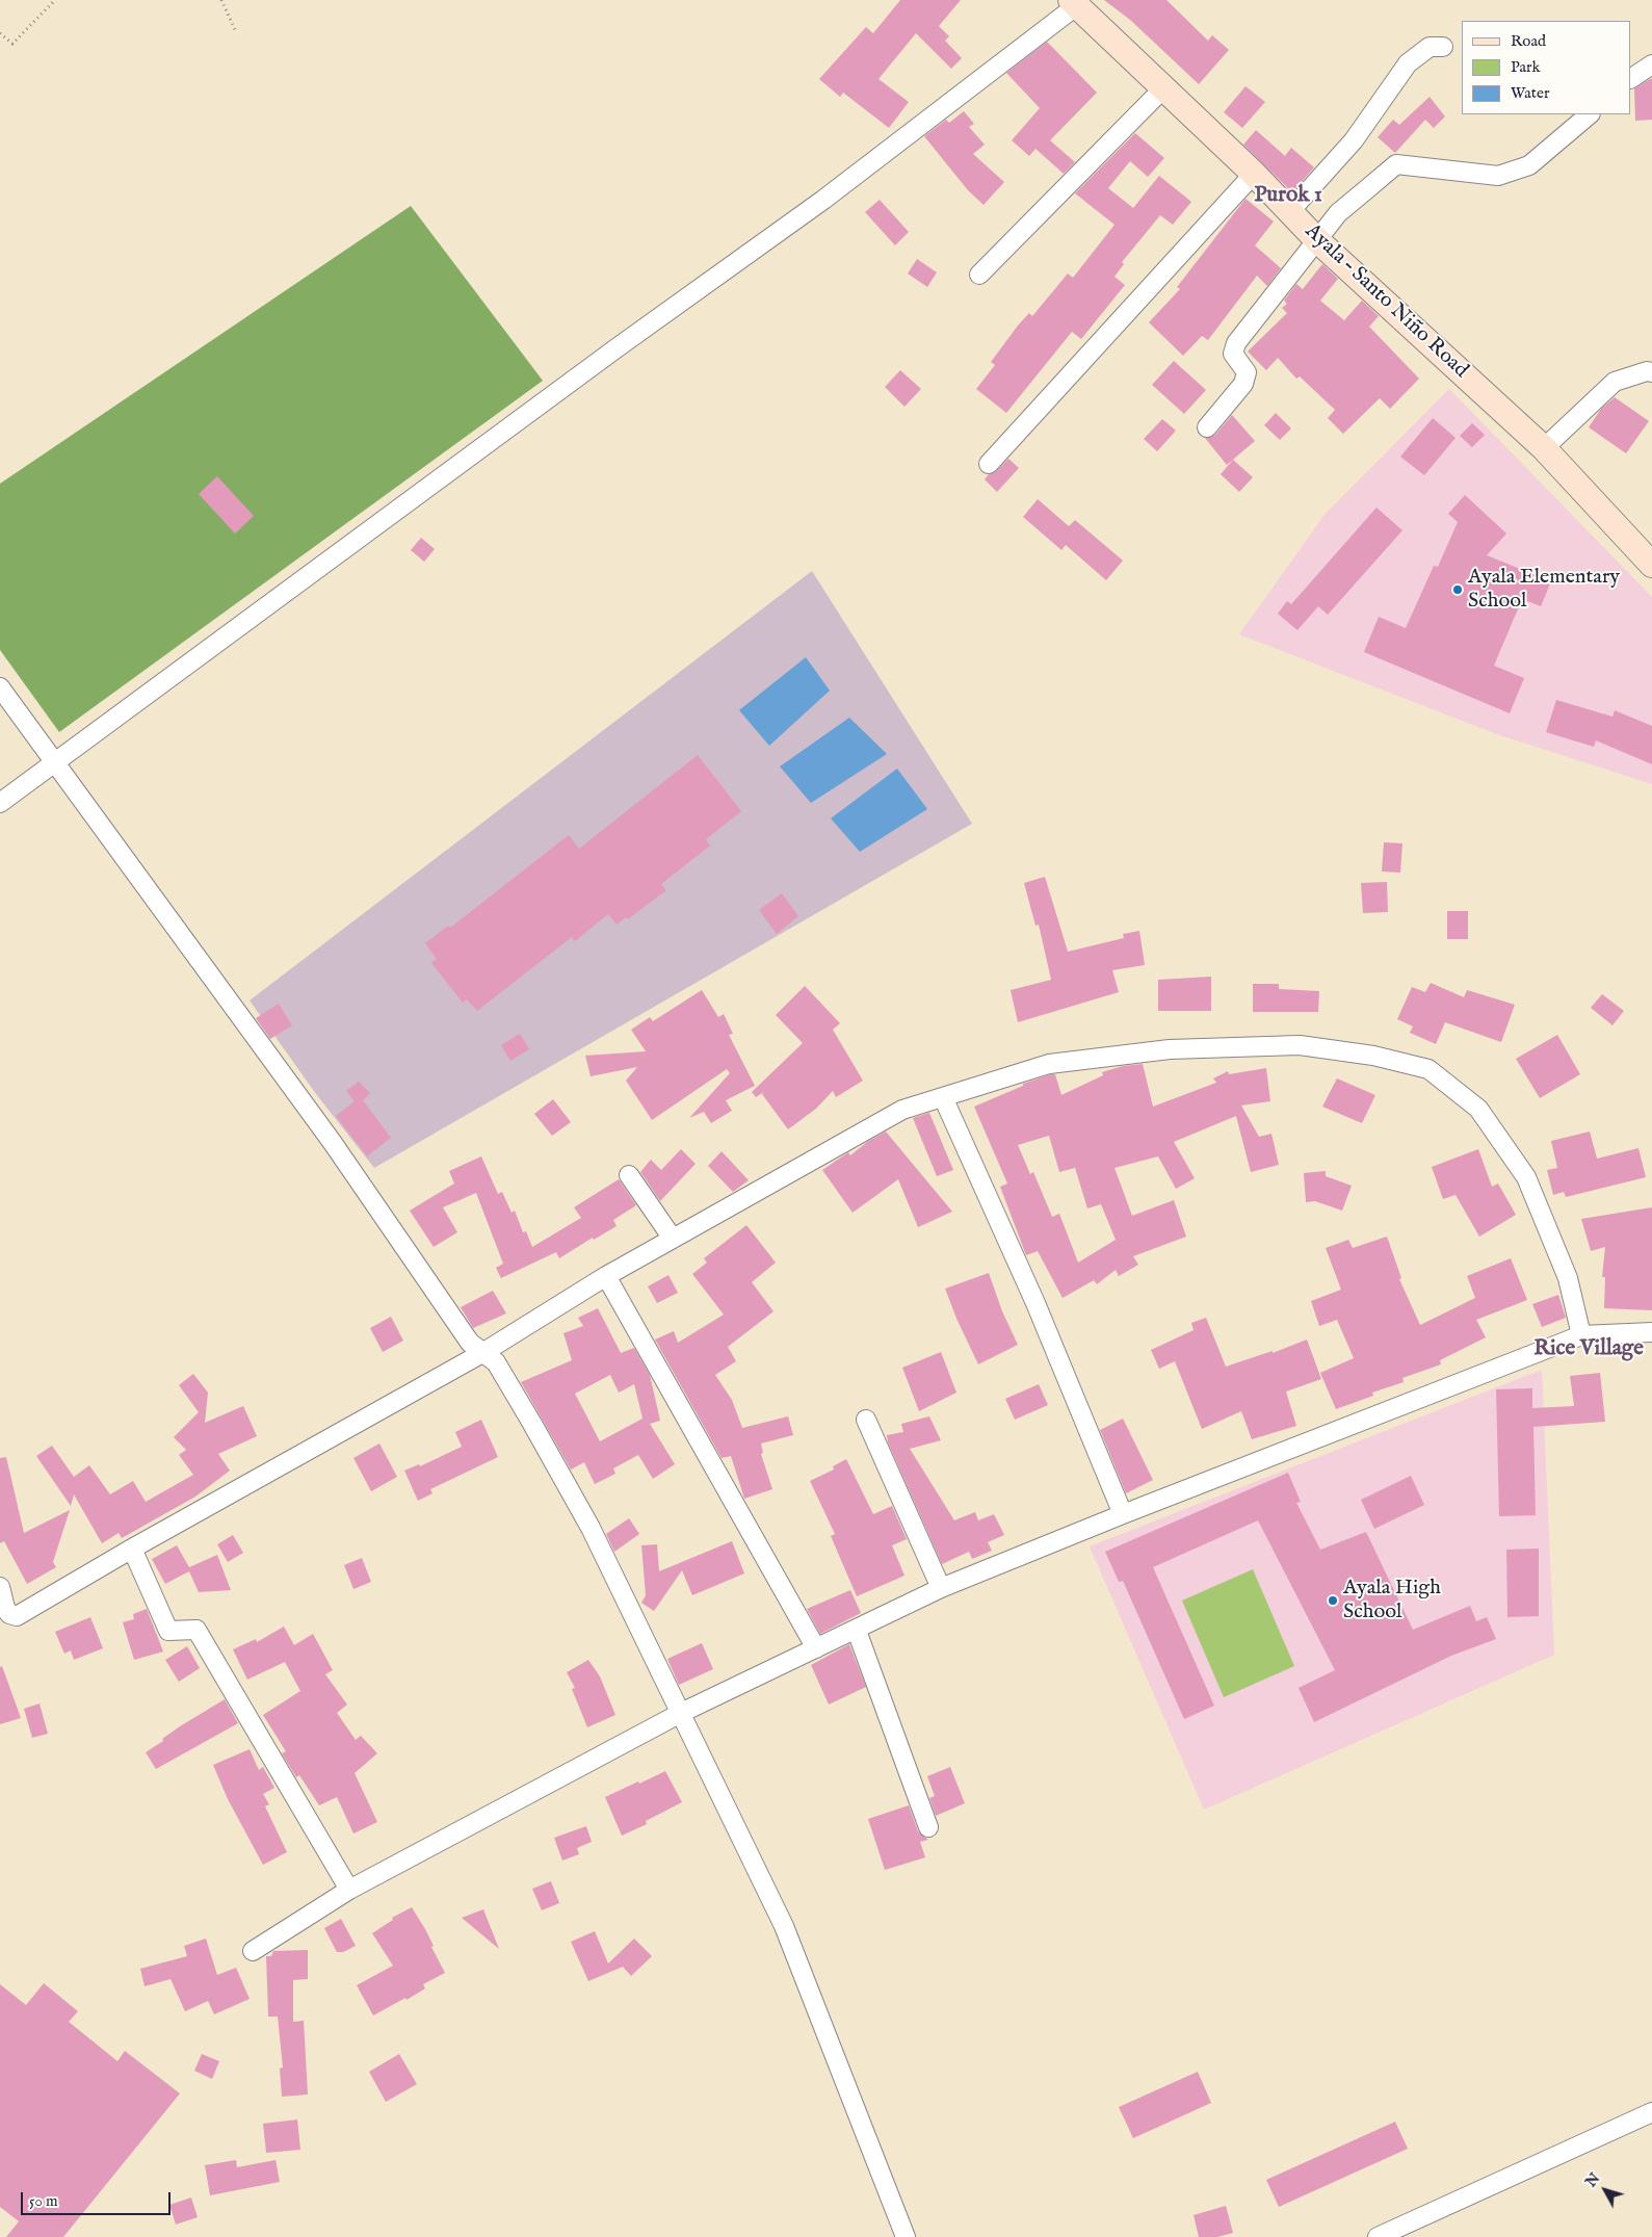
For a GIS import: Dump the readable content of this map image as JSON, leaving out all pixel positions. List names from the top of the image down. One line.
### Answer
{"streets":{"street":["Ayala – Santo Niño Road"]},"districts":["Purok 1","Rice Village"],"places":["Ayala Elementary School","Ayala High School"],"legend":["Road","Park","Water"],"scale_bar":"50 m","north":"top left"}
